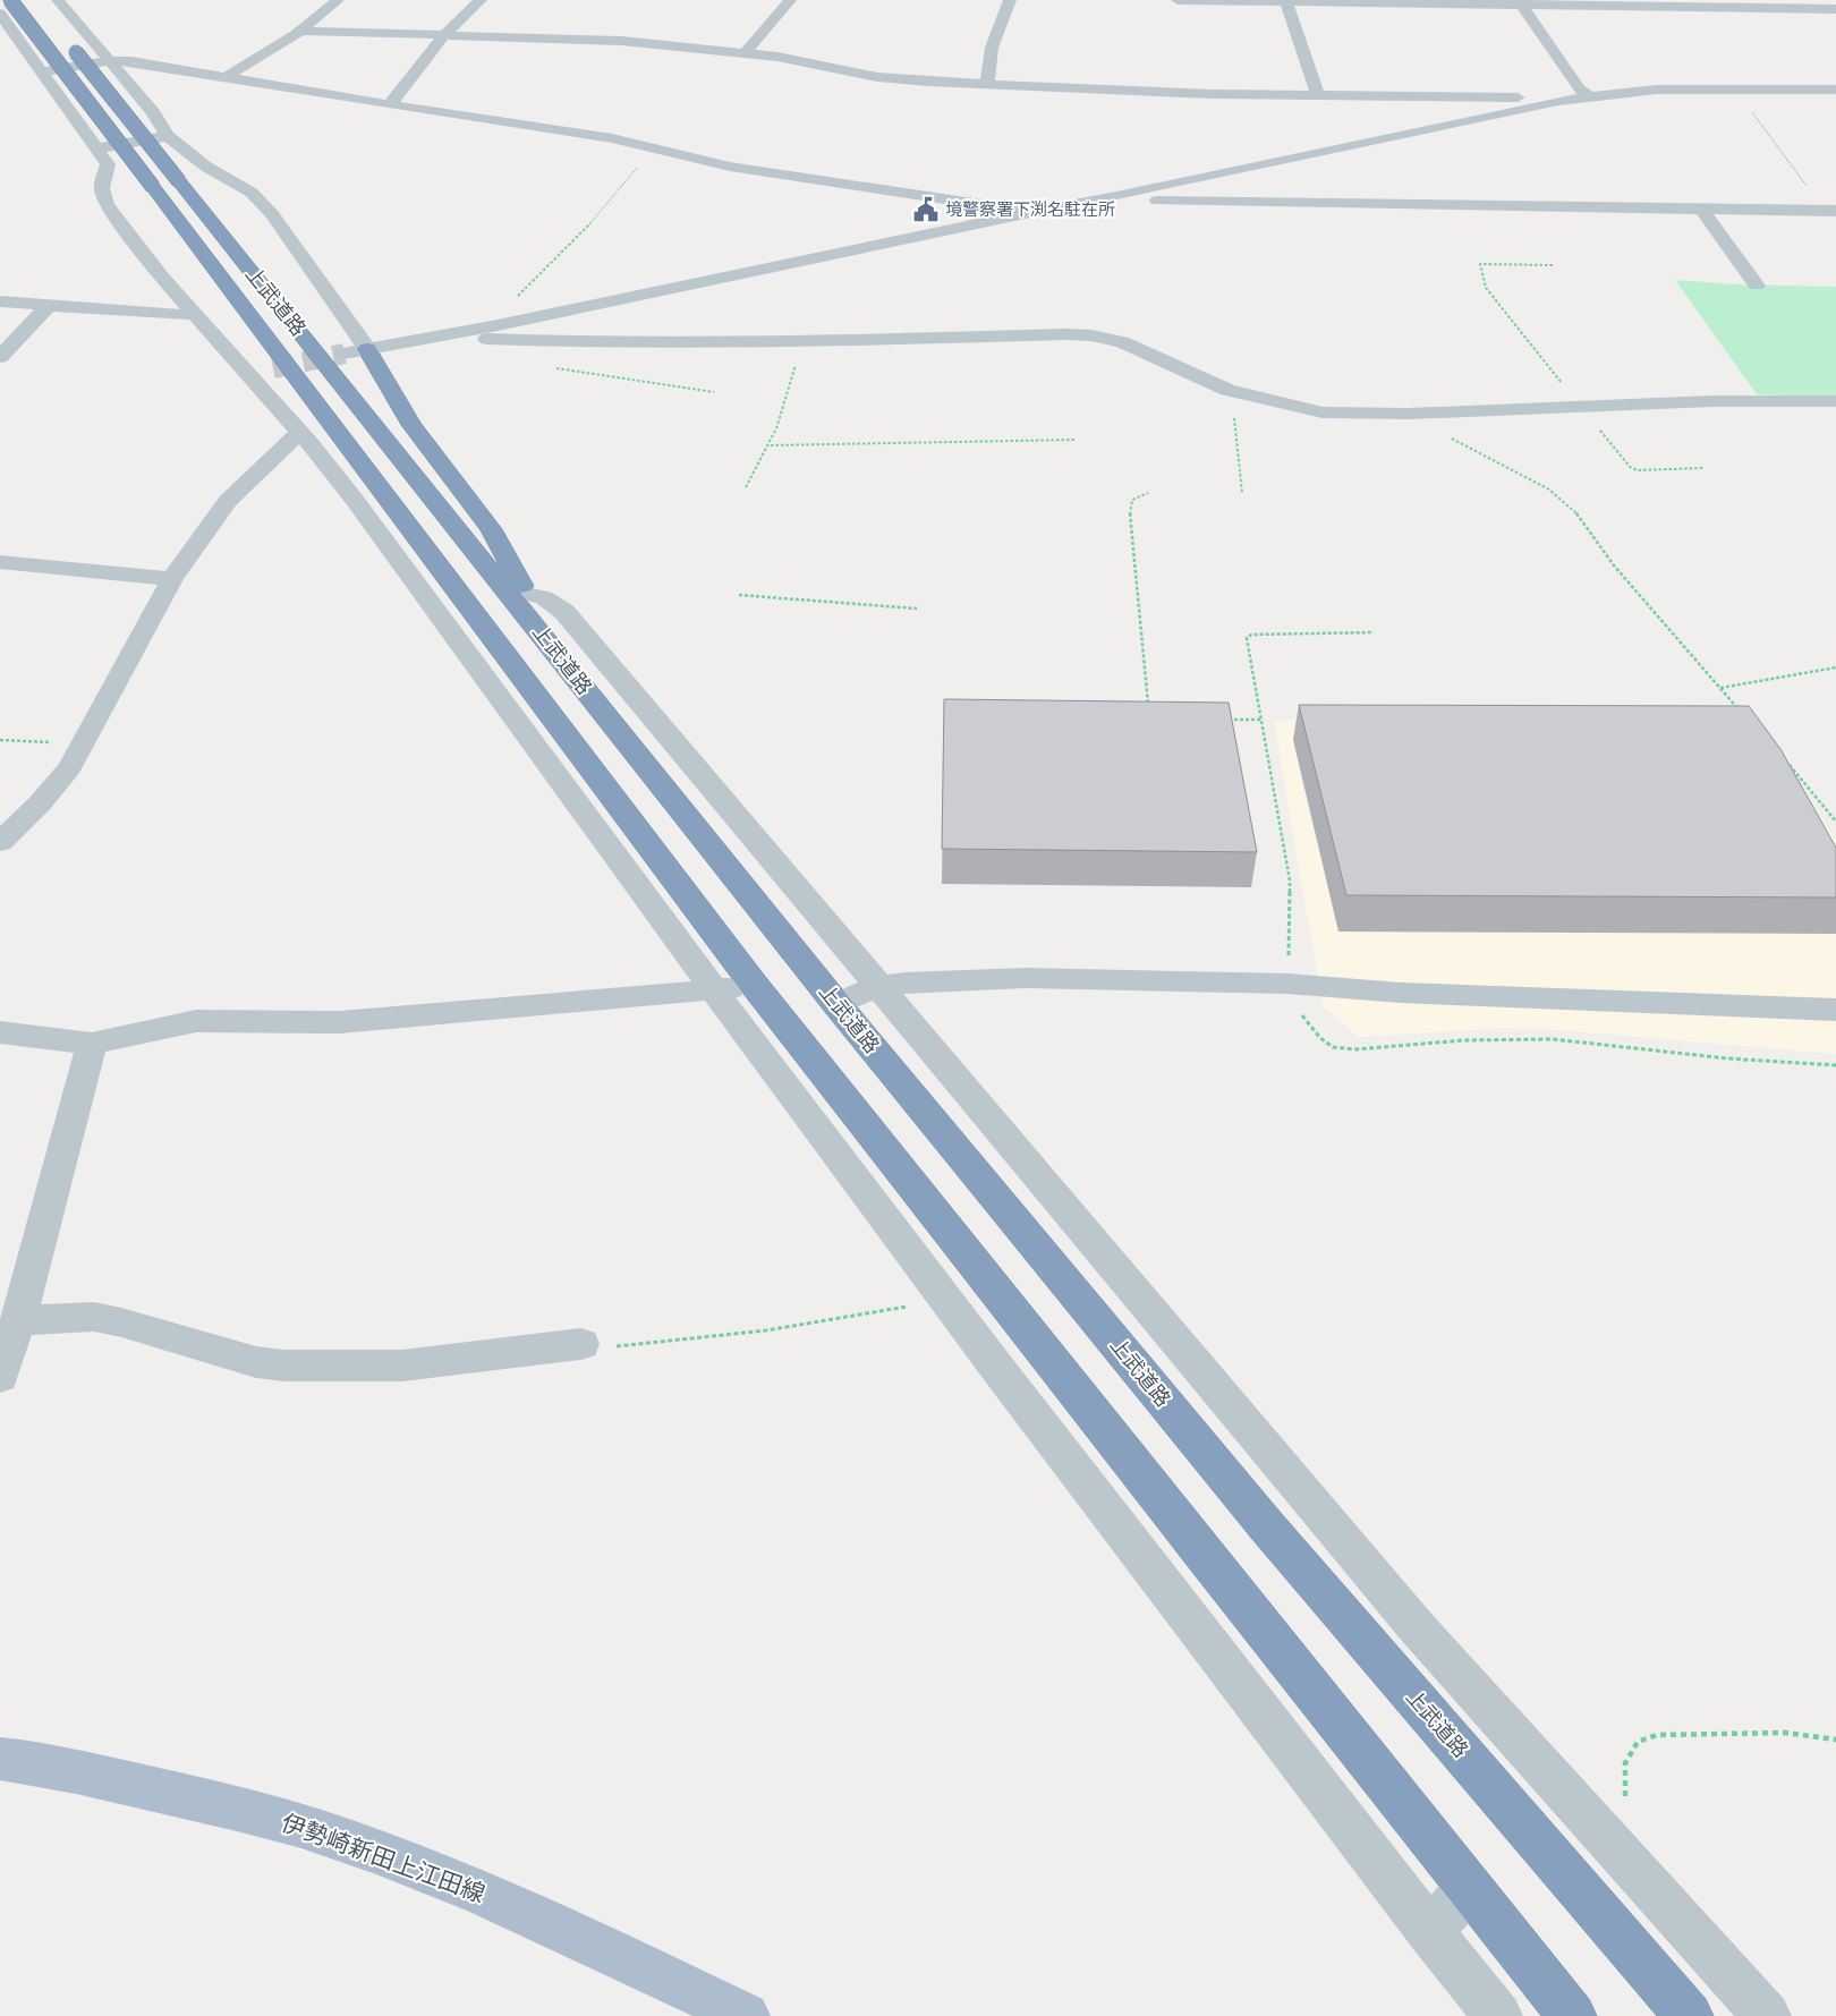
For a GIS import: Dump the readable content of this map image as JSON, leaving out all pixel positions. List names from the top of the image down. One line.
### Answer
{"streets":{"highway":["上武道路"],"main road":["伊勢崎新田上江田線"]},"places":{"public building":["境警察署下渕名駐在所"]}}
